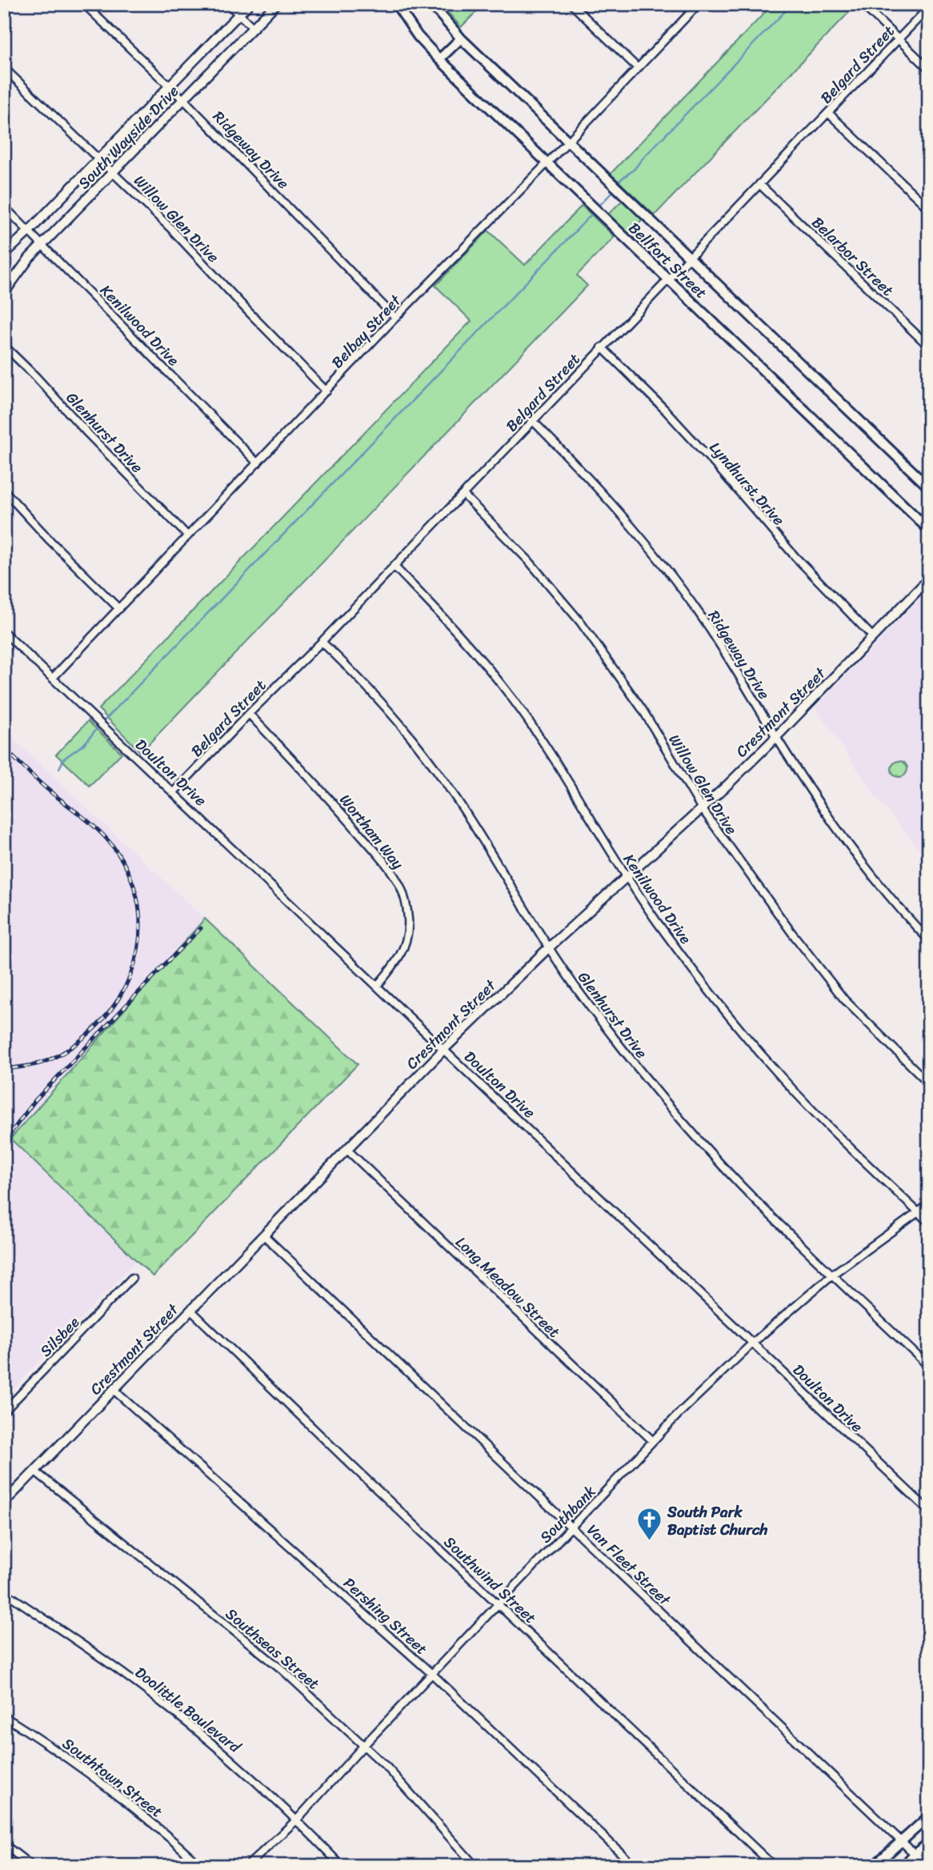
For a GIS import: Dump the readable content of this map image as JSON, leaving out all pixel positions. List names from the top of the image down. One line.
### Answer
{"streets":{"main road":["Bellfort Street"],"street":["Belgard Street","South Wayside Drive","Ridgeway Drive","Willow Glen Drive","Belarbor Street","Kenilwood Drive","Belbay Street","Glenhurst Drive","Lyndhurst Drive","Crestmont Street","Doulton Drive","Wortham Way","Long Meadow Street","Silsbee","Southbank","Van Fleet Street","Southwind Street","Pershing Street","Southseas Street","Doolittle Boulevard","Southtown Street"]},"crossings":[["Belgard Street","Ridgeway Drive"],["Belgard Street","Willow Glen Drive"],["Belgard Street","Belarbor Street"],["Belgard Street","Bellfort Street"],["Belgard Street","Kenilwood Drive"],["Belgard Street","Glenhurst Drive"],["Belgard Street","Lyndhurst Drive"],["Belgard Street","Doulton Drive"],["Belgard Street","Wortham Way"],["South Wayside Drive","Ridgeway Drive"],["South Wayside Drive","Willow Glen Drive"],["South Wayside Drive","Kenilwood Drive"],["Ridgeway Drive","Belbay Street"],["Ridgeway Drive","Crestmont Street"],["Willow Glen Drive","Belbay Street"],["Willow Glen Drive","Crestmont Street"],["Bellfort Street","Belbay Street"],["Kenilwood Drive","Belbay Street"],["Kenilwood Drive","Crestmont Street"],["Kenilwood Drive","Southbank"],["Belbay Street","Glenhurst Drive"],["Belbay Street","Doulton Drive"],["Glenhurst Drive","Crestmont Street"],["Glenhurst Drive","Southbank"],["Lyndhurst Drive","Crestmont Street"],["Crestmont Street","Doulton Drive"],["Crestmont Street","Long Meadow Street"],["Crestmont Street","Van Fleet Street"],["Crestmont Street","Southwind Street"],["Crestmont Street","Pershing Street"],["Crestmont Street","Southseas Street"],["Doulton Drive","Wortham Way"],["Doulton Drive","Southbank"],["Long Meadow Street","Southbank"],["Southbank","Van Fleet Street"],["Southbank","Southwind Street"],["Southbank","Pershing Street"],["Southbank","Southseas Street"],["Southbank","Doolittle Boulevard"]],"places":{"church":["South Park Baptist Church"]}}
